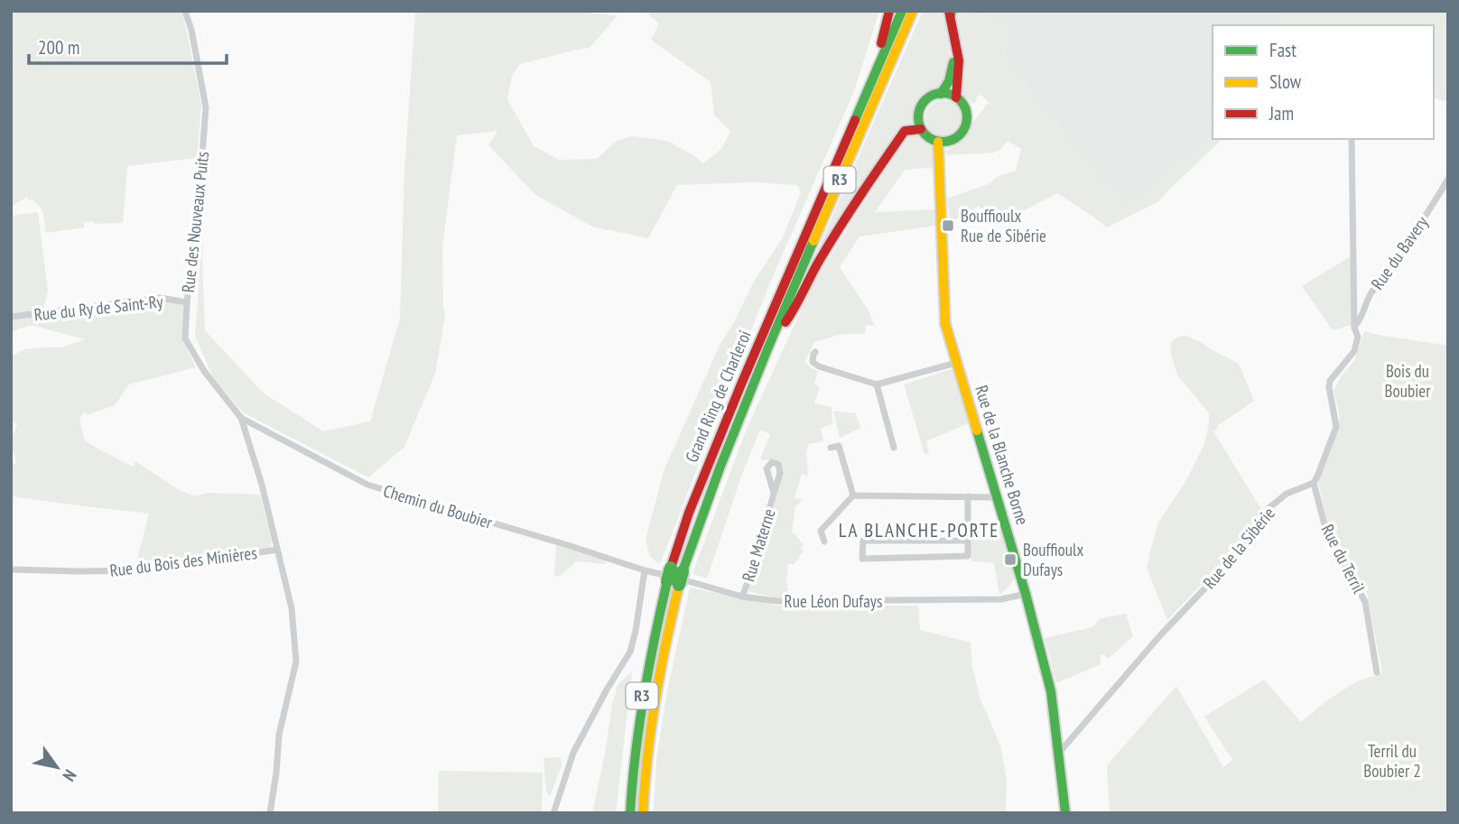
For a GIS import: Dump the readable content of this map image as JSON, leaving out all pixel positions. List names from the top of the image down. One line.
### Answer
{"streets":{"main road":["R3","Grand Ring de Charleroi","Rue de la Blanche Borne"],"street":["Rue des Nouveaux Puits","Rue du Bavery","Rue du Ry de Saint-Ry","Chemin du Boubier","Rue Materne","Rue de la Sibérie","Rue du Terril","Rue du Bois des Minières","Rue Léon Dufays"]},"crossings":[["Rue des Nouveaux Puits","Rue du Ry de Saint-Ry"],["Rue des Nouveaux Puits","Chemin du Boubier"],["Rue des Nouveaux Puits","Rue du Bois des Minières"],["Rue de la Blanche Borne","Rue de la Sibérie"],["Rue de la Blanche Borne","Rue Léon Dufays"],["Chemin du Boubier","Rue du Bois des Minières"],["Chemin du Boubier","Rue Léon Dufays"],["Rue Materne","Rue Léon Dufays"],["Rue de la Sibérie","Rue du Terril"]],"districts":["LA BLANCHE-PORTE"],"parks":["Bois du Boubier","Terril du Boubier 2"],"places":{"transit":["Bouffioulx Rue de Sibérie","Bouffioulx Dufays"]},"legend":["Fast","Slow","Jam"],"scale_bar":"200 m","north":"bottom right"}
